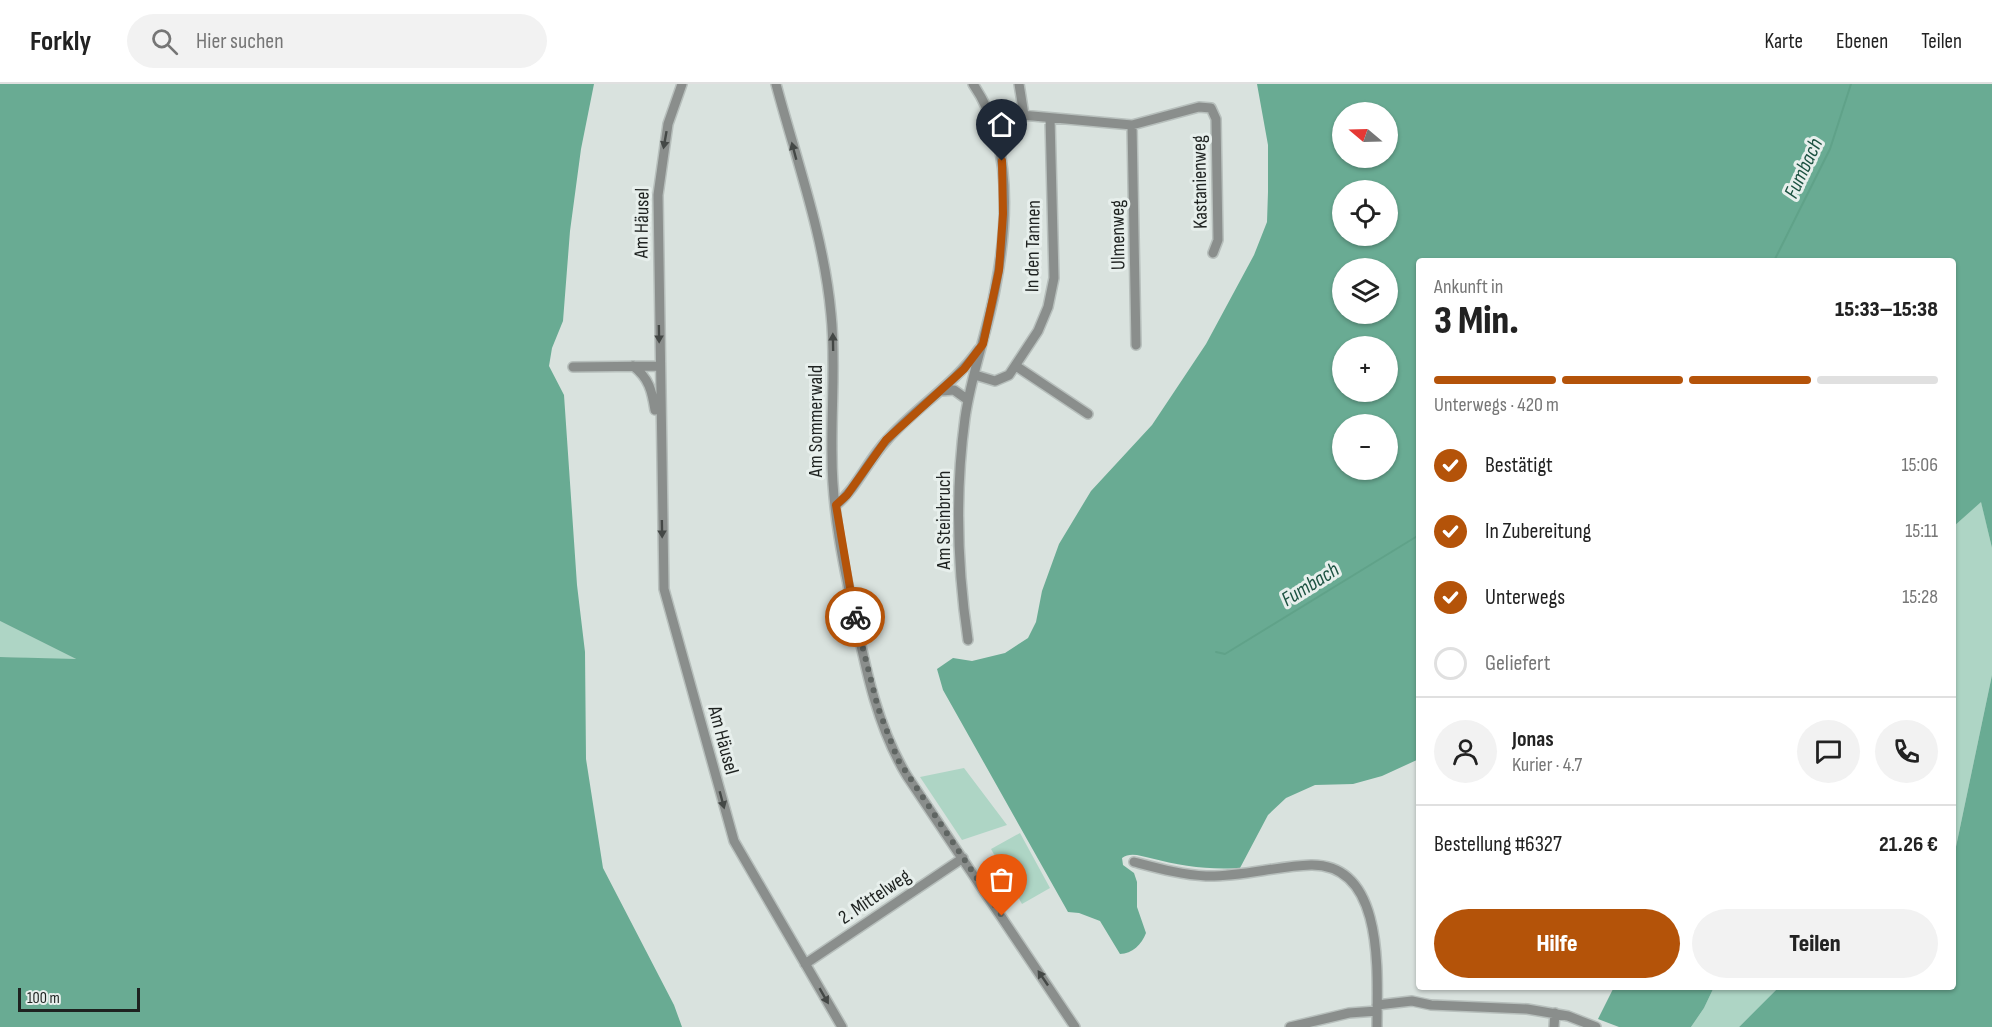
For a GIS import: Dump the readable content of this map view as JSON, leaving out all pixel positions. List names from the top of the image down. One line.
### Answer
{"streets":{"street":["Kastanienweg","Am Häusel","Ulmenweg","In den Tannen","Am Sommerwald","Am Steinbruch","2. Mittelweg"]},"crossings":[["Kastanienweg","Ulmenweg"],["Am Häusel","2. Mittelweg"],["In den Tannen","Am Steinbruch"],["Am Sommerwald","2. Mittelweg"]],"one_way":["Am Häusel","Am Sommerwald"],"water":["Fumbach"],"scale_bar":"100 m","north":"left","page":{"header":"Forkly","search":"Hier suchen","nav":["Karte","Ebenen","Teilen"],"map_buttons":["+","−"],"heading":["3 Min.","Ankunft in","15:33–15:38"],"panel":["Jonas","Kurier · 4.7","Bestellung #6327","21.26 €"],"bar":"Unterwegs · 420 m","list":[["Bestätigt","15:06"],["In Zubereitung","15:11"],["Unterwegs","15:28"],"Geliefert"],"buttons":["Hilfe","Teilen"],"scale":"100 m"}}
